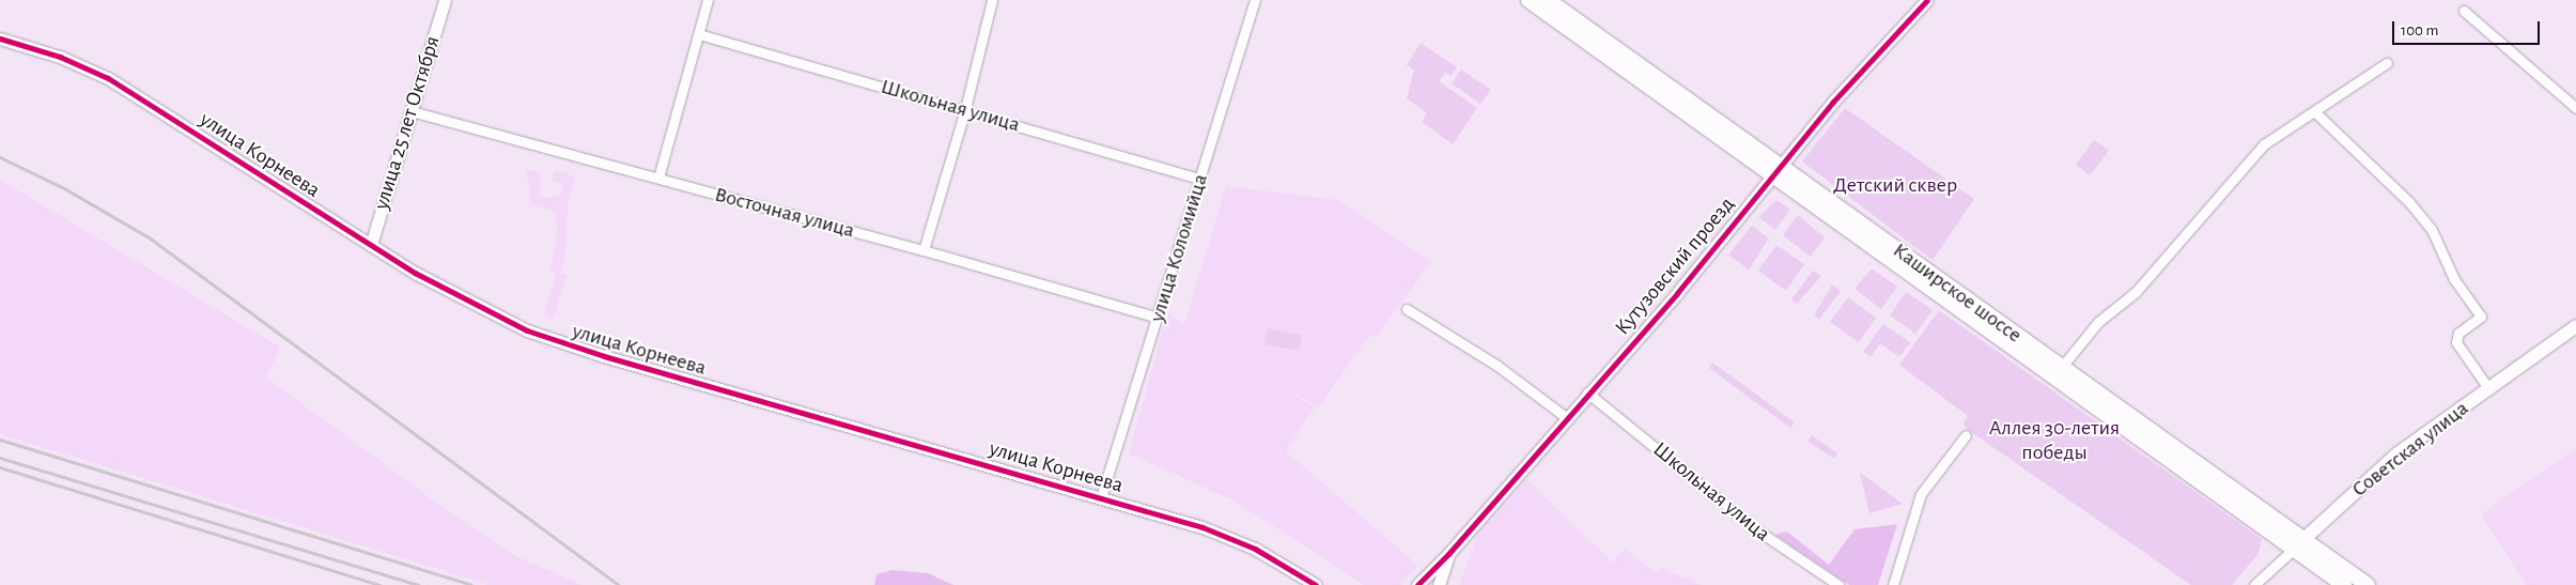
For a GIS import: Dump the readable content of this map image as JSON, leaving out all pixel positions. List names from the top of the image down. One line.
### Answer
{"streets":{"main road":["Каширское шоссе","Советская улица"],"street":["Школьная улица","улица 25 лет Октября","улица Корнеева","Восточная улица","улица Коломийца","Кутузовский проезд"]},"crossings":[["Школьная улица","улица Коломийца"],["Школьная улица","Кутузовский проезд"],["улица 25 лет Октября","улица Корнеева"],["улица 25 лет Октября","Восточная улица"],["улица Корнеева","улица Коломийца"],["Восточная улица","улица Коломийца"],["Кутузовский проезд","Каширское шоссе"],["Каширское шоссе","Советская улица"]],"parks":["Детский сквер","Аллея 30-летия победы"],"scale_bar":"100 m"}
